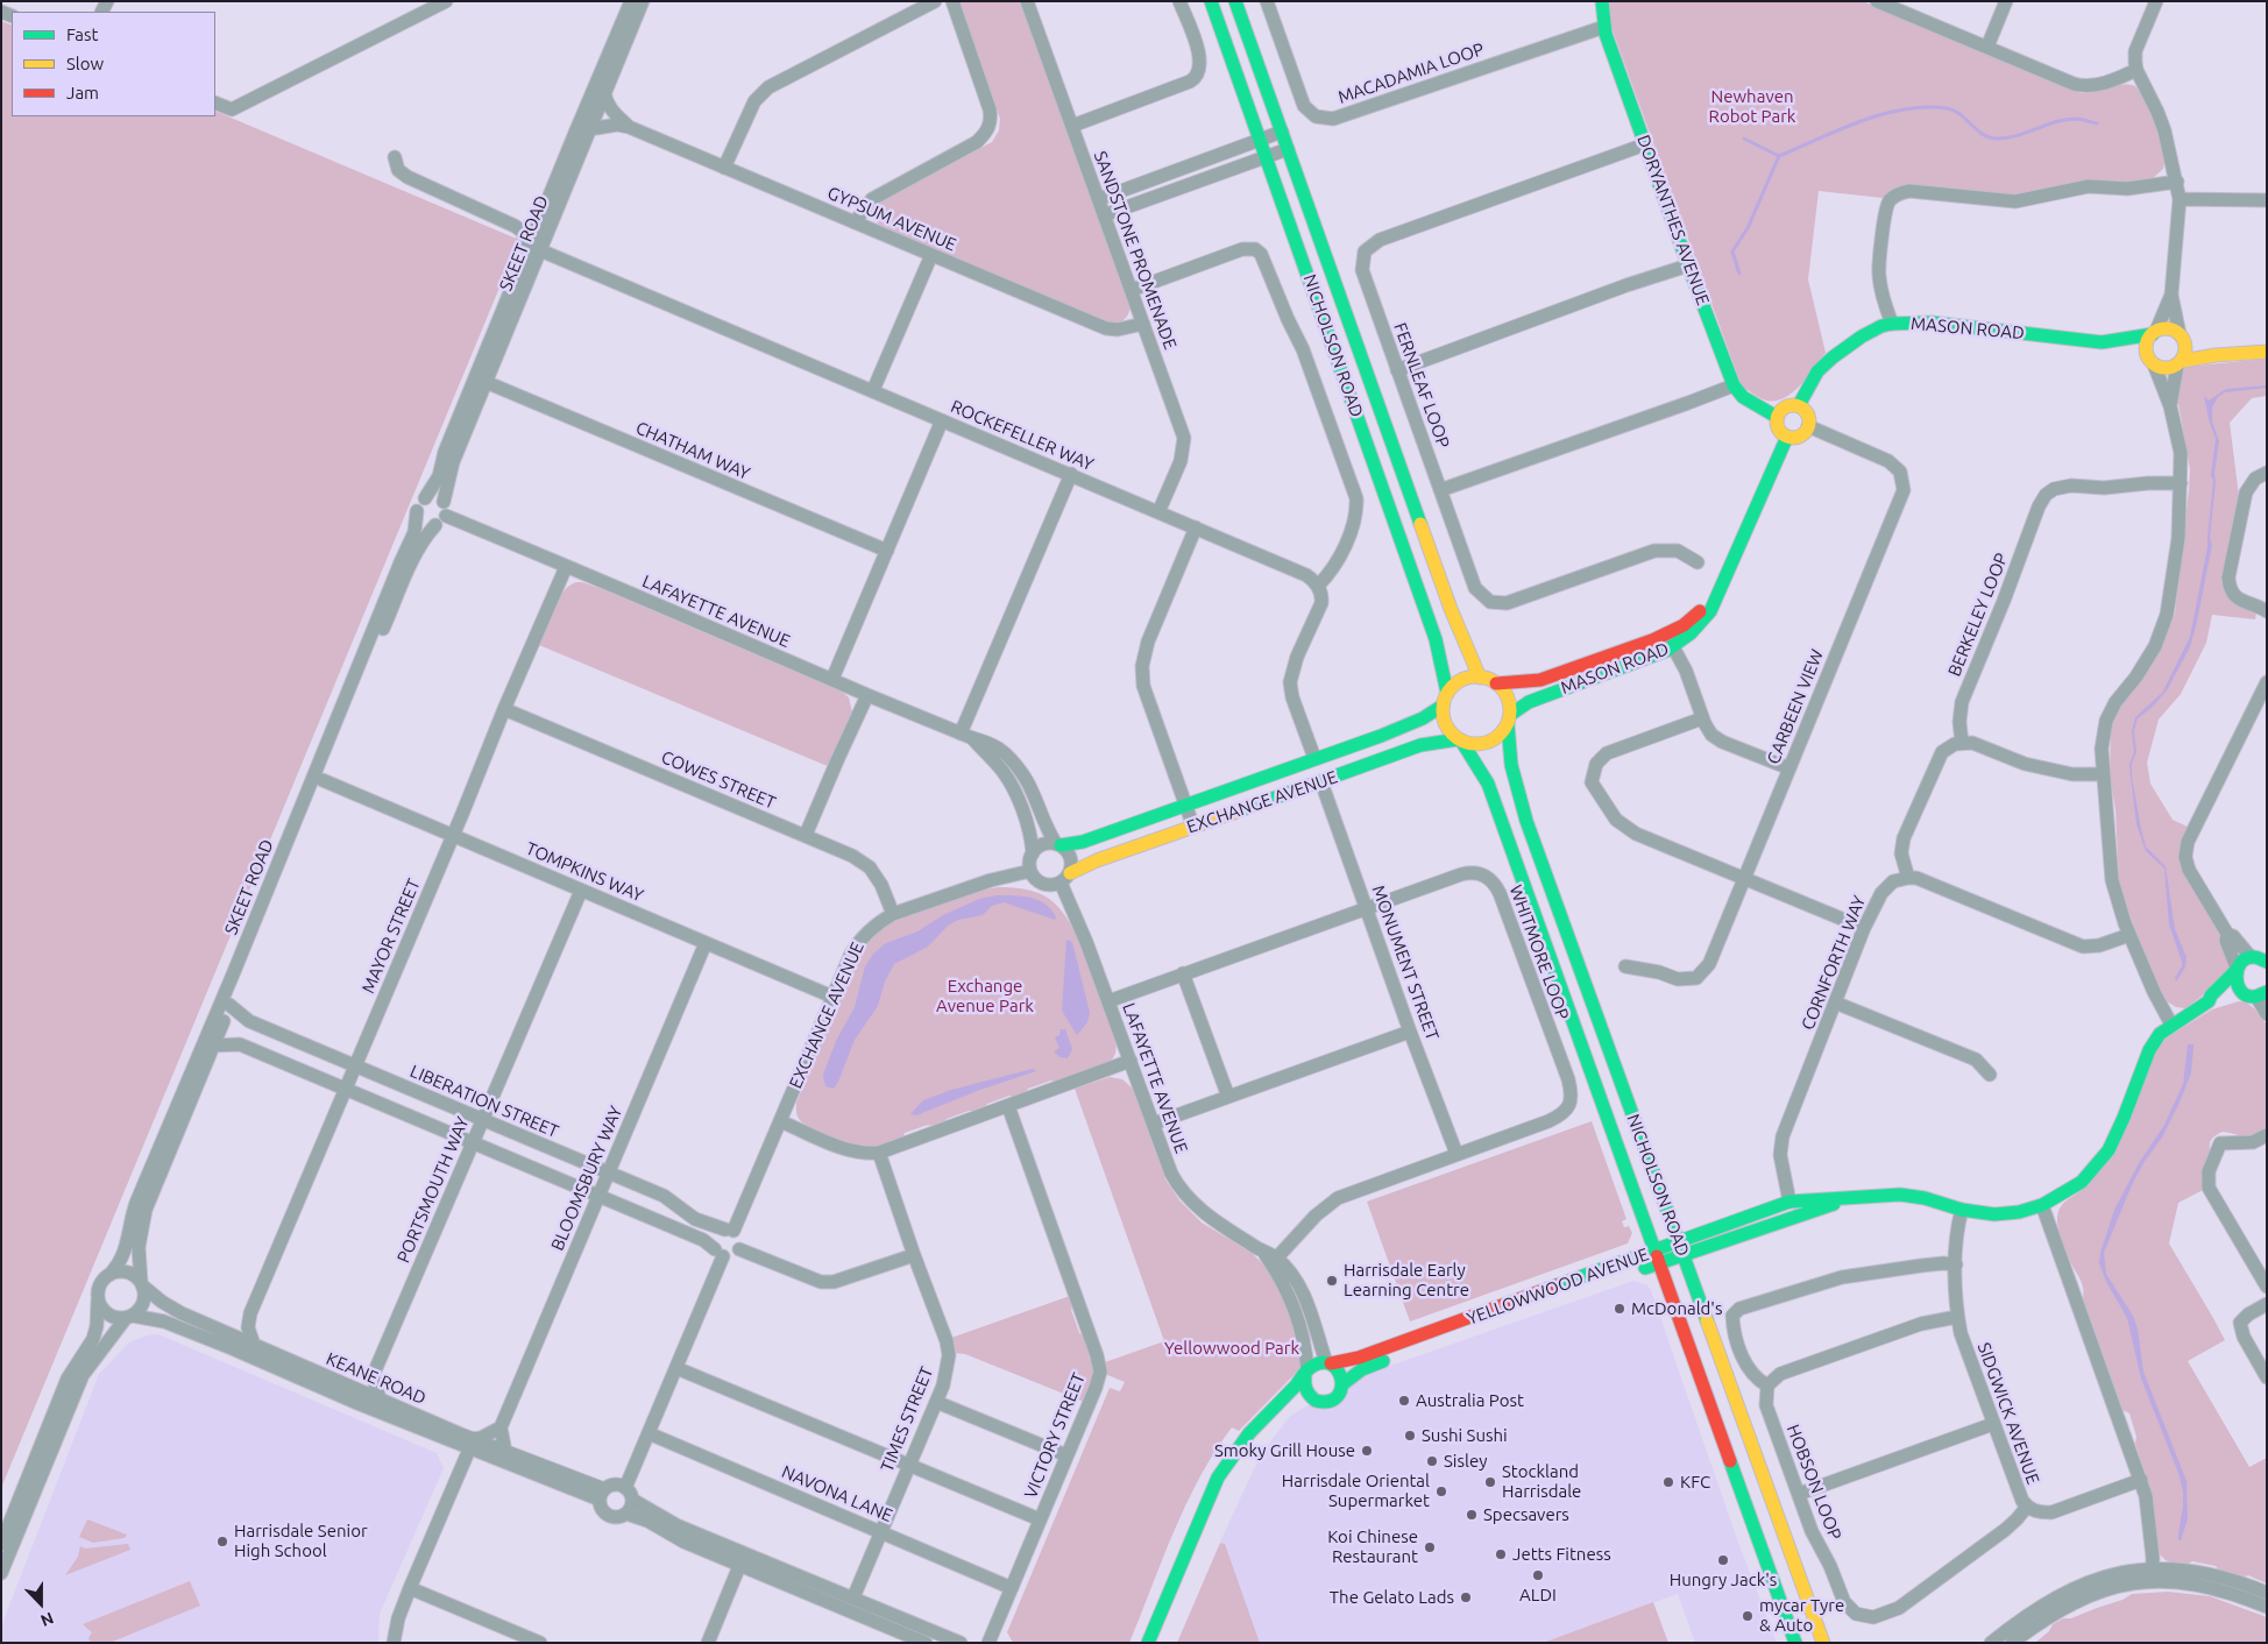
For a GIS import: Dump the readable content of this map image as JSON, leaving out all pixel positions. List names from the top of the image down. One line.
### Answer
{"streets":{"street":["MACADAMIA LOOP","GYPSUM AVENUE","DORYANTHES AVENUE","SKEET ROAD","SANDSTONE PROMENADE","MASON ROAD","NICHOLSON ROAD","FERNLEAF LOOP","ROCKEFELLER WAY","CHATHAM WAY","LAFAYETTE AVENUE","BERKELEY LOOP","CARBEEN VIEW","COWES STREET","EXCHANGE AVENUE","TOMPKINS WAY","MAYOR STREET","WHITMORE LOOP","MONUMENT STREET","CORNFORTH WAY","LIBERATION STREET","BLOOMSBURY WAY","PORTSMOUTH WAY","YELLOWWOOD AVENUE","KEANE ROAD","SIDGWICK AVENUE","TIMES STREET","VICTORY STREET","HOBSON LOOP","NAVONA LANE"]},"crossings":[["MACADAMIA LOOP","DORYANTHES AVENUE"],["GYPSUM AVENUE","SKEET ROAD"],["GYPSUM AVENUE","SANDSTONE PROMENADE"],["DORYANTHES AVENUE","MASON ROAD"],["DORYANTHES AVENUE","FERNLEAF LOOP"],["DORYANTHES AVENUE","CARBEEN VIEW"],["SKEET ROAD","ROCKEFELLER WAY"],["SKEET ROAD","CHATHAM WAY"],["SKEET ROAD","LAFAYETTE AVENUE"],["SKEET ROAD","TOMPKINS WAY"],["SKEET ROAD","LIBERATION STREET"],["SKEET ROAD","KEANE ROAD"],["SANDSTONE PROMENADE","ROCKEFELLER WAY"],["MASON ROAD","NICHOLSON ROAD"],["MASON ROAD","CARBEEN VIEW"],["MASON ROAD","EXCHANGE AVENUE"],["NICHOLSON ROAD","EXCHANGE AVENUE"],["NICHOLSON ROAD","YELLOWWOOD AVENUE"],["LAFAYETTE AVENUE","EXCHANGE AVENUE"],["LAFAYETTE AVENUE","MAYOR STREET"],["LAFAYETTE AVENUE","WHITMORE LOOP"],["LAFAYETTE AVENUE","YELLOWWOOD AVENUE"],["COWES STREET","EXCHANGE AVENUE"],["COWES STREET","MAYOR STREET"],["EXCHANGE AVENUE","TOMPKINS WAY"],["EXCHANGE AVENUE","MONUMENT STREET"],["EXCHANGE AVENUE","LIBERATION STREET"],["TOMPKINS WAY","MAYOR STREET"],["TOMPKINS WAY","BLOOMSBURY WAY"],["TOMPKINS WAY","PORTSMOUTH WAY"],["MAYOR STREET","LIBERATION STREET"],["WHITMORE LOOP","MONUMENT STREET"],["CORNFORTH WAY","YELLOWWOOD AVENUE"],["LIBERATION STREET","BLOOMSBURY WAY"],["LIBERATION STREET","PORTSMOUTH WAY"],["YELLOWWOOD AVENUE","SIDGWICK AVENUE"],["SIDGWICK AVENUE","HOBSON LOOP"],["TIMES STREET","NAVONA LANE"],["VICTORY STREET","NAVONA LANE"]],"parks":["Newhaven Robot Park","Exchange Avenue Park","Yellowwood Park"],"places":["Harrisdale Early Learning Centre","McDonald's","Australia Post","Sushi Sushi","Smoky Grill House","Sisley","Stockland Harrisdale","KFC","Harrisdale Oriental Supermarket","Specsavers","Harrisdale Senior High School","Koi Chinese Restaurant","Jetts Fitness","Hungry Jack's","ALDI","The Gelato Lads","mycar Tyre & Auto"],"legend":["Fast","Slow","Jam"],"north":"bottom"}
